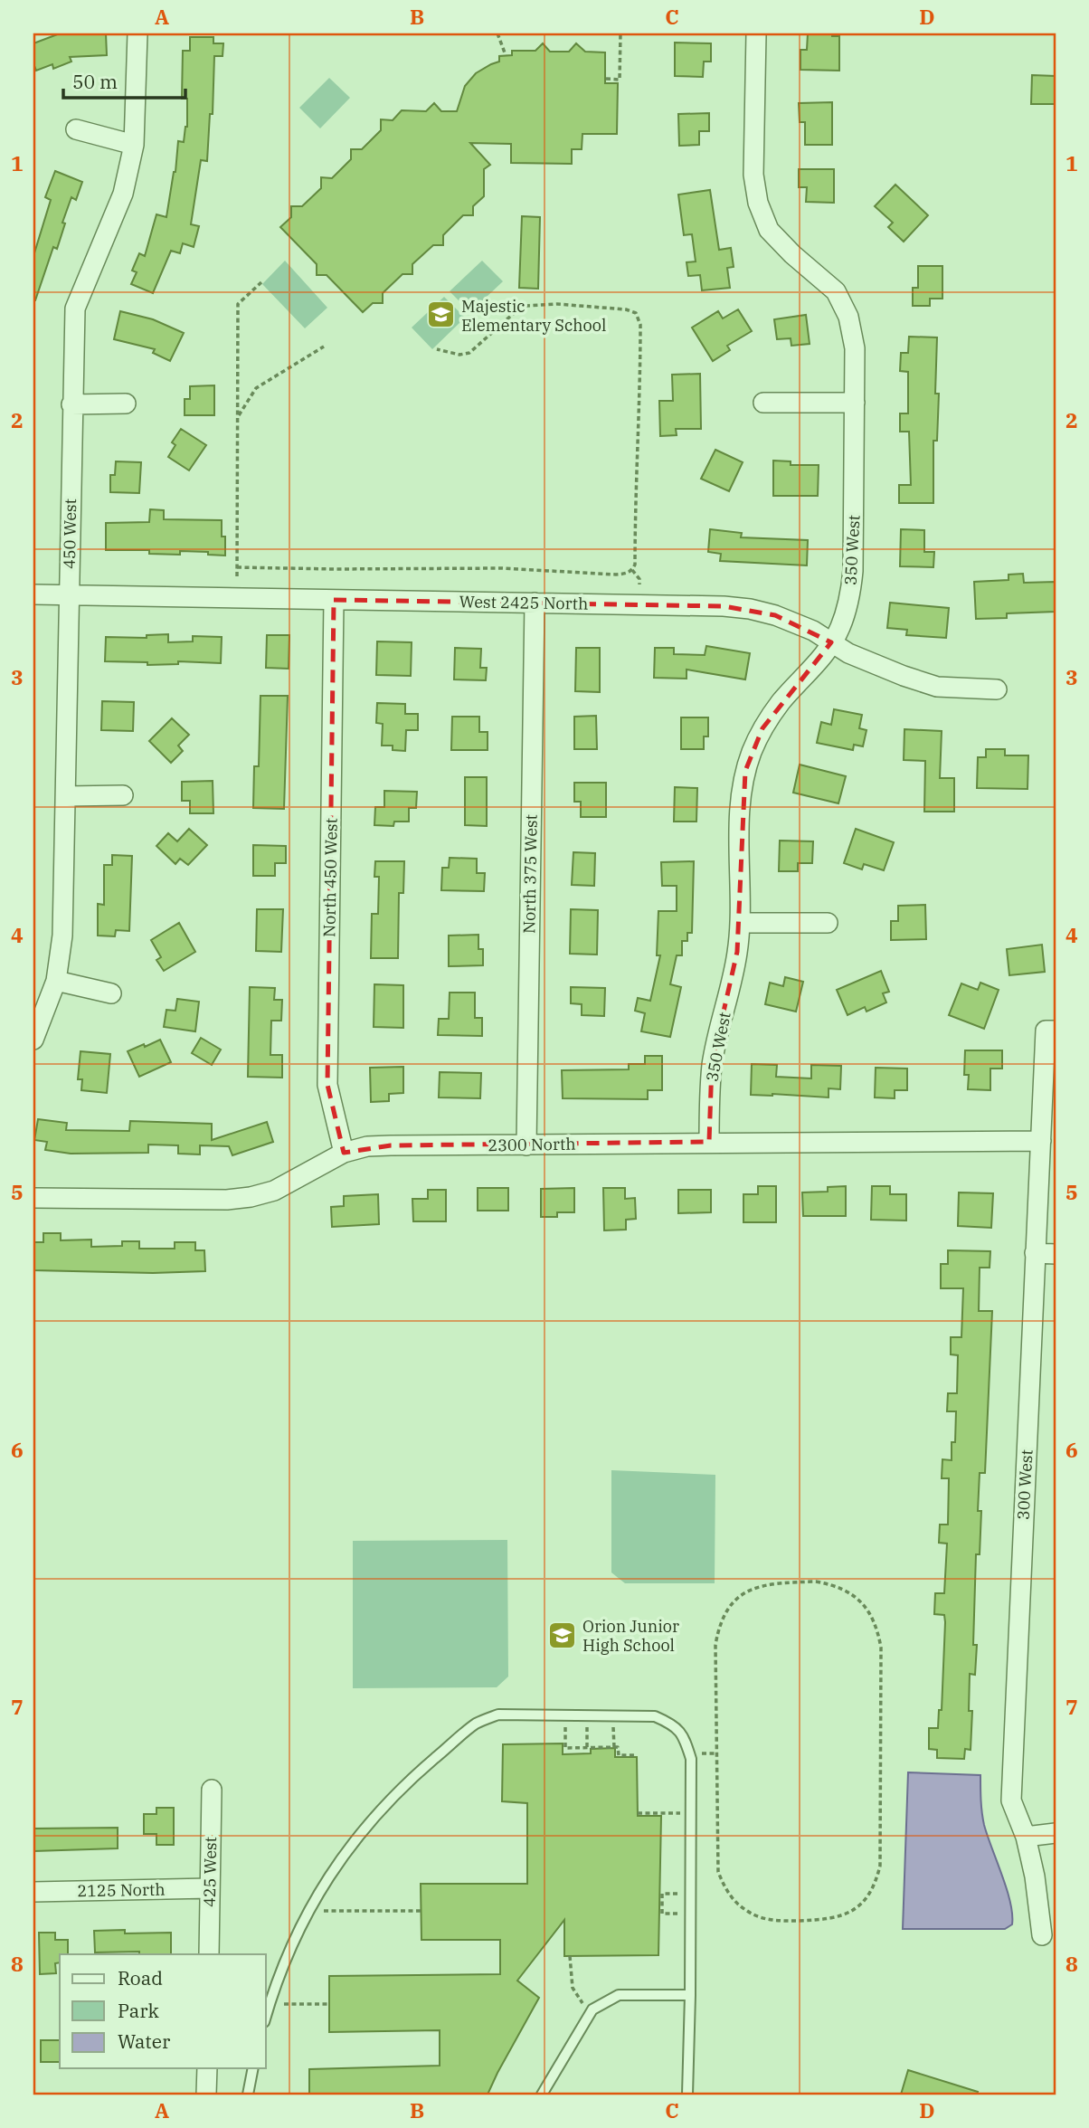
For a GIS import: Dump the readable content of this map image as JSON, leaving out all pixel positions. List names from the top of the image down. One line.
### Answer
{"streets":{"street":["450 West","350 West","West 2425 North","North 375 West","North 450 West","2300 North","300 West","425 West","2125 North"]},"crossings":[["450 West","West 2425 North"],["350 West","West 2425 North"],["350 West","2300 North"],["West 2425 North","North 375 West"],["West 2425 North","North 450 West"],["North 375 West","2300 North"],["North 450 West","2300 North"],["2300 North","300 West"],["425 West","2125 North"]],"places":{"school or university":["Majestic Elementary School","Orion Junior High School"]},"legend":["Road","Park","Water"],"scale_bar":"50 m","grid":{"columns":["A","B","C","D"],"rows":["1","2","3","4","5","6","7","8"]}}
